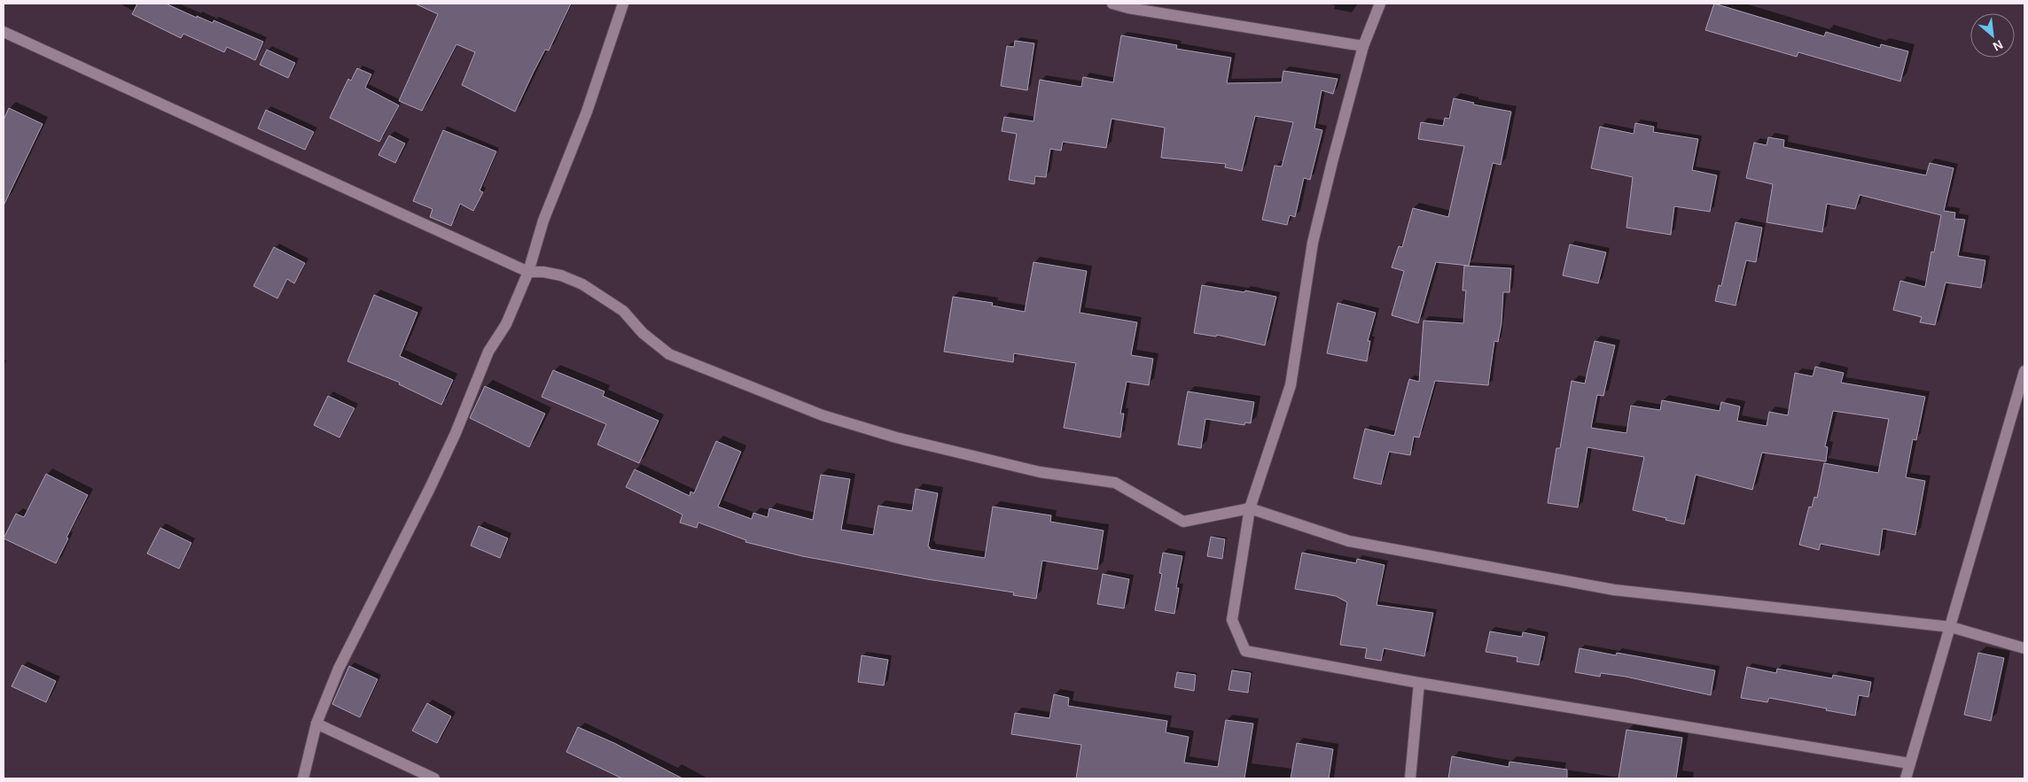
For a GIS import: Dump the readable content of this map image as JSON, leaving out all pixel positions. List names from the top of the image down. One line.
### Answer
{"north":"bottom right"}
